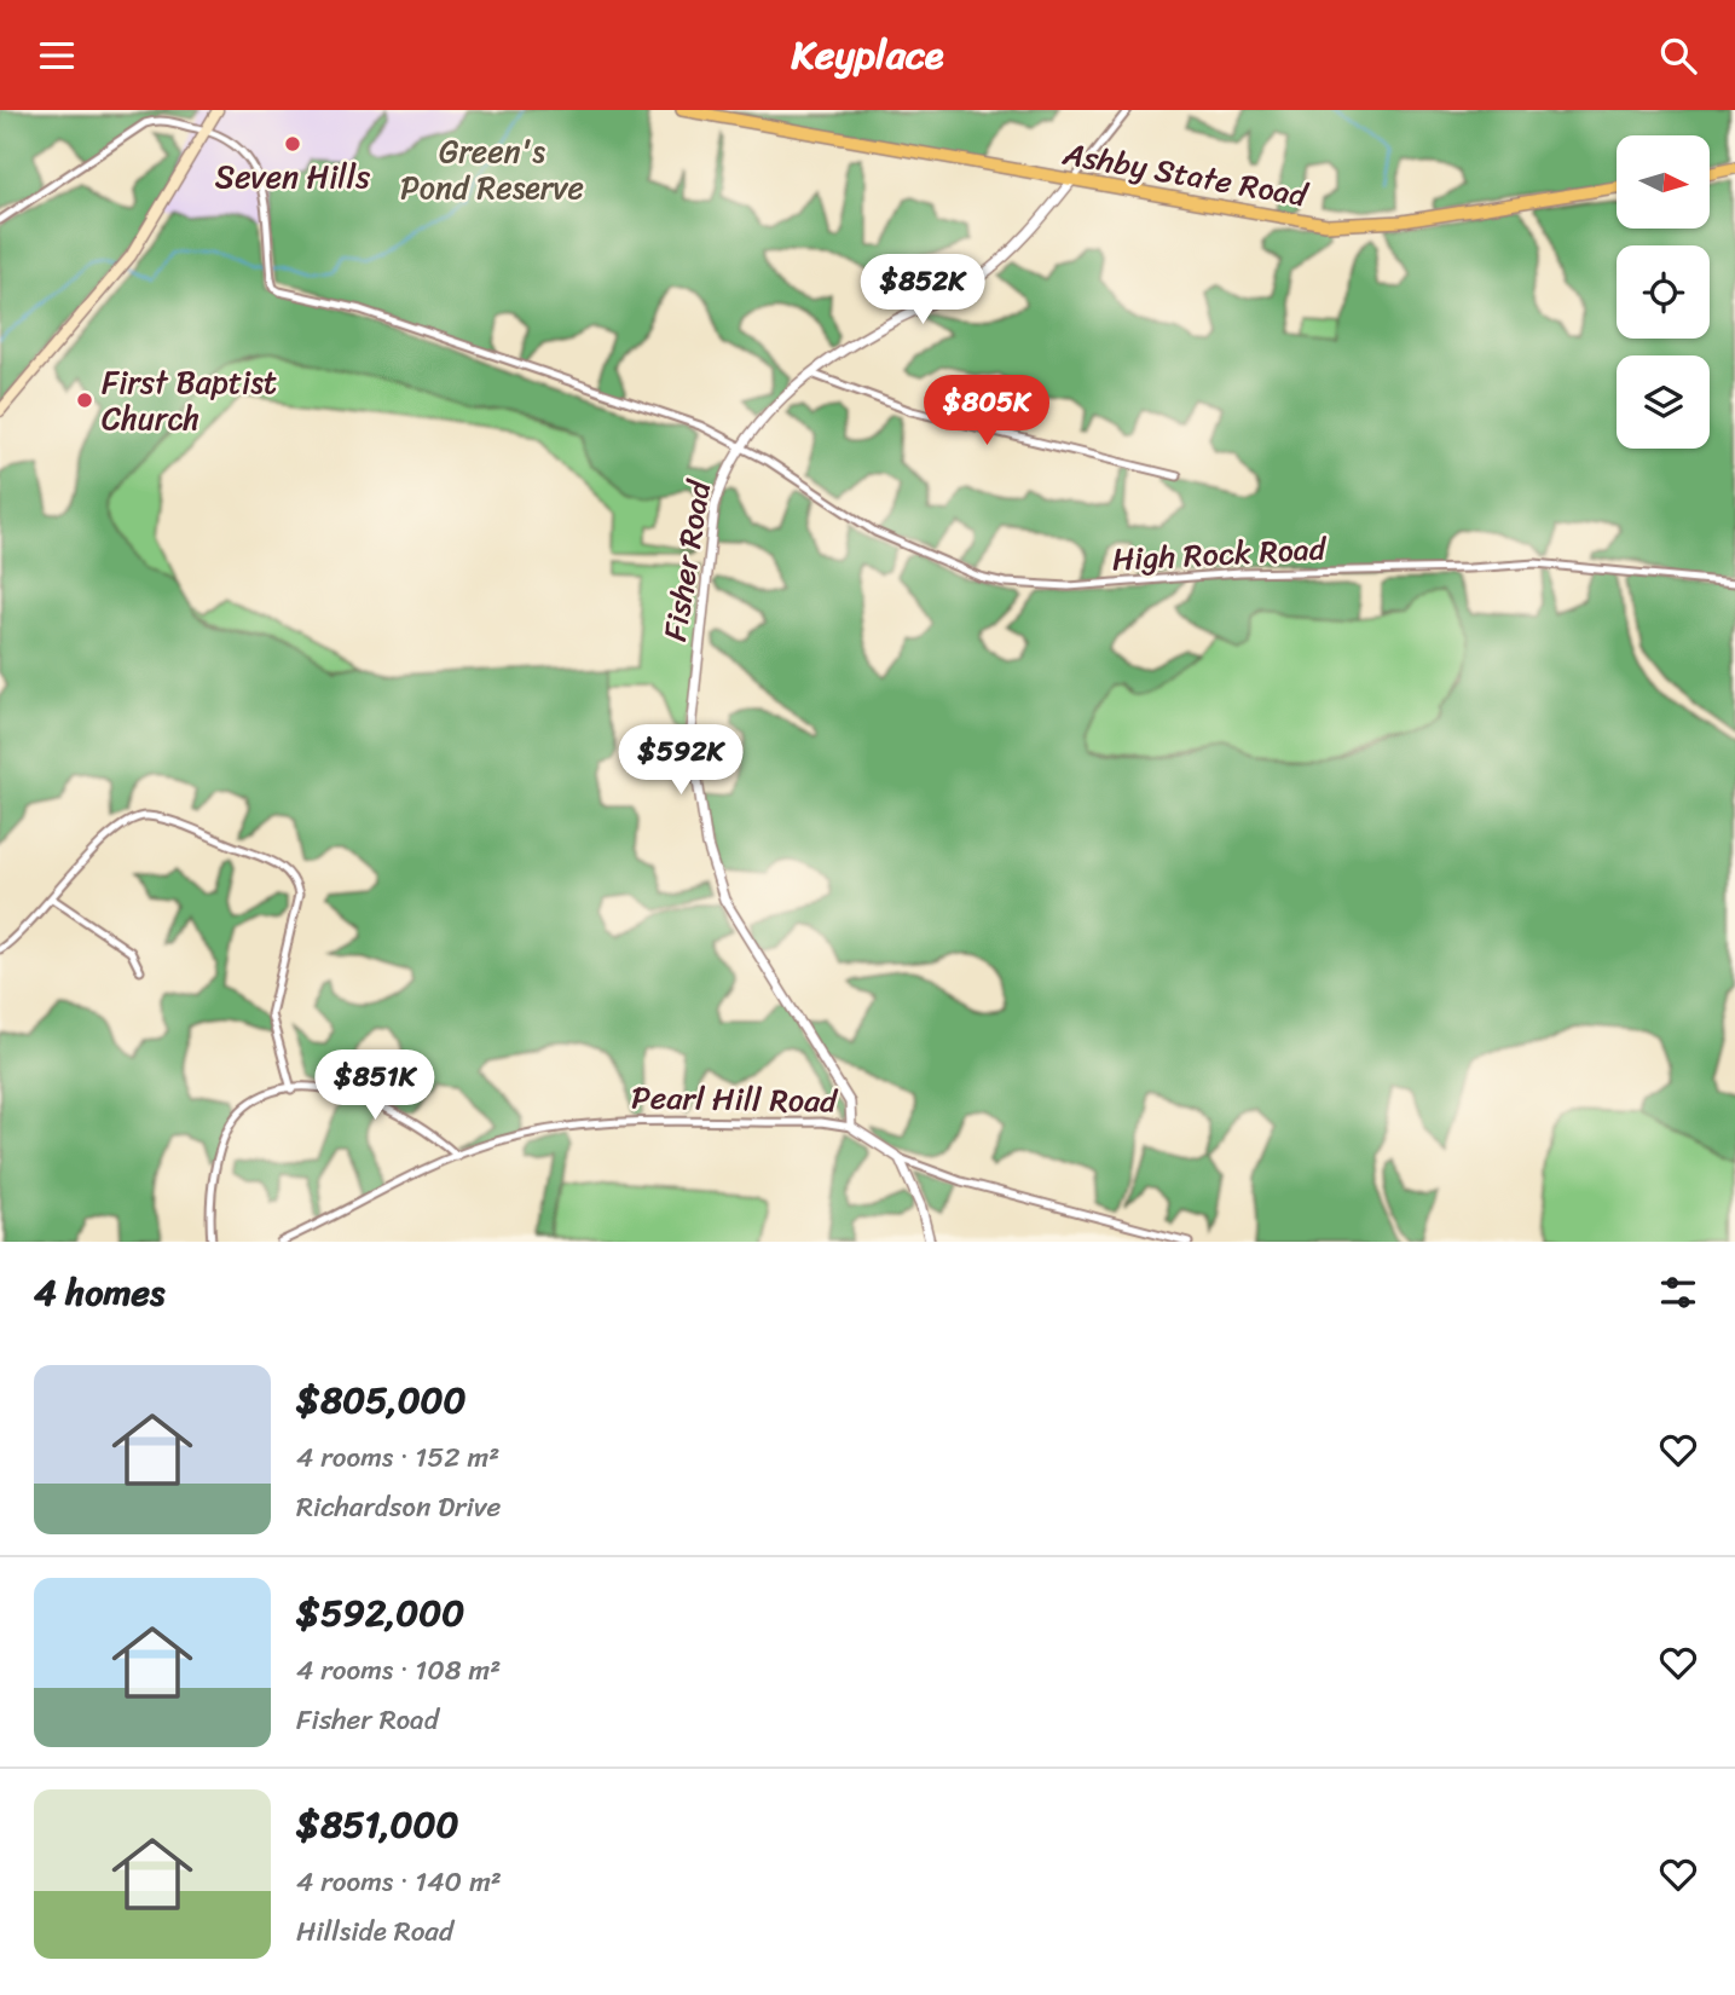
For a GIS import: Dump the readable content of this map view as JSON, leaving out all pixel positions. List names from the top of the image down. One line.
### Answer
{"streets":{"main road":["Ashby State Road"],"street":["High Rock Road","Fisher Road","Pearl Hill Road"]},"crossings":[["High Rock Road","Fisher Road"],["Fisher Road","Pearl Hill Road"]],"parks":["Green's Pond Reserve"],"places":["Seven Hills","First Baptist Church"],"north":"right","page":{"header":"Keyplace","price":["$852K","$805K","$592K","$851K"],"heading":"4 homes","list":[{"name":"$805,000","note":"4 rooms · 152 m² · Richardson Drive"},{"name":"$592,000","note":"4 rooms · 108 m² · Fisher Road"},{"name":"$851,000","note":"4 rooms · 140 m² · Hillside Road"}]}}
